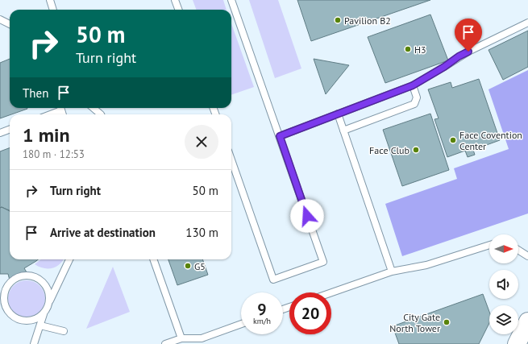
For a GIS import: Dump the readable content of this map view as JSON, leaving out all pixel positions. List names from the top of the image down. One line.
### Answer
{"places":["Pavilion B2","H3","Face Covention Center","Face Club","G5","City Gate North Tower"],"north":"right","page":{"turn":["50 m","Turn right"],"then":"Then","heading":["1 min","180 m · 12:53"],"list":[{"name":"Turn right","value":"50 m"},{"name":"Arrive at destination","value":"130 m"}],"speed":"9 km/h","limit":"20"}}
